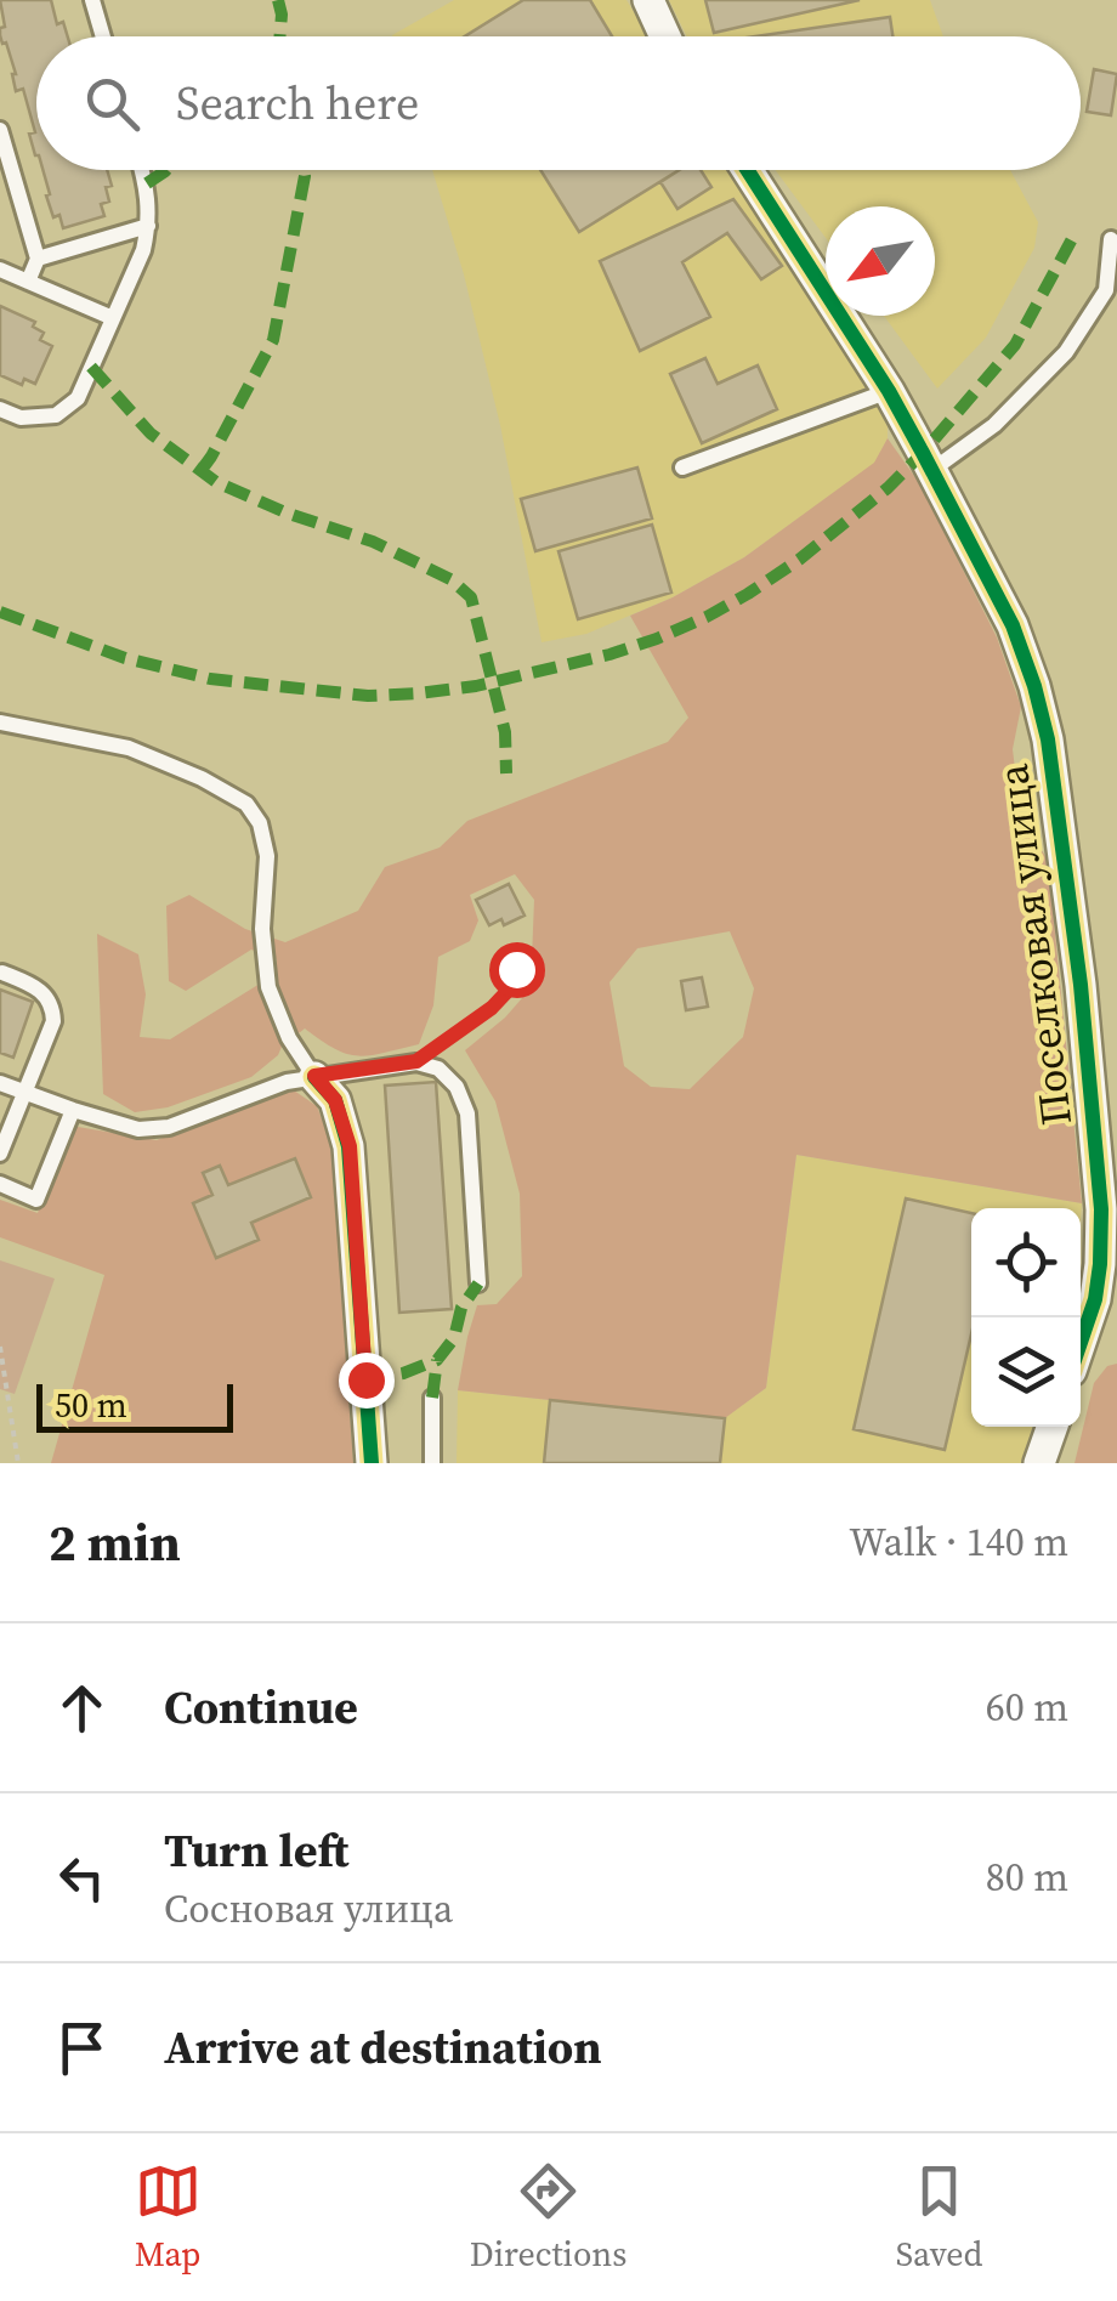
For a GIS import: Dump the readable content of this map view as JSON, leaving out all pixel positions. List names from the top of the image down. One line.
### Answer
{"streets":{"street":["Поселковая улица"]},"scale_bar":"50 m","north":"bottom left","page":{"search":"Search here","scale":"50 m","heading":["2 min","Walk · 140 m"],"list":[["Continue","60 m"],["Turn left","Сосновая улица","80 m"],"Arrive at destination"],"nav":["Map","Directions","Saved"]}}
